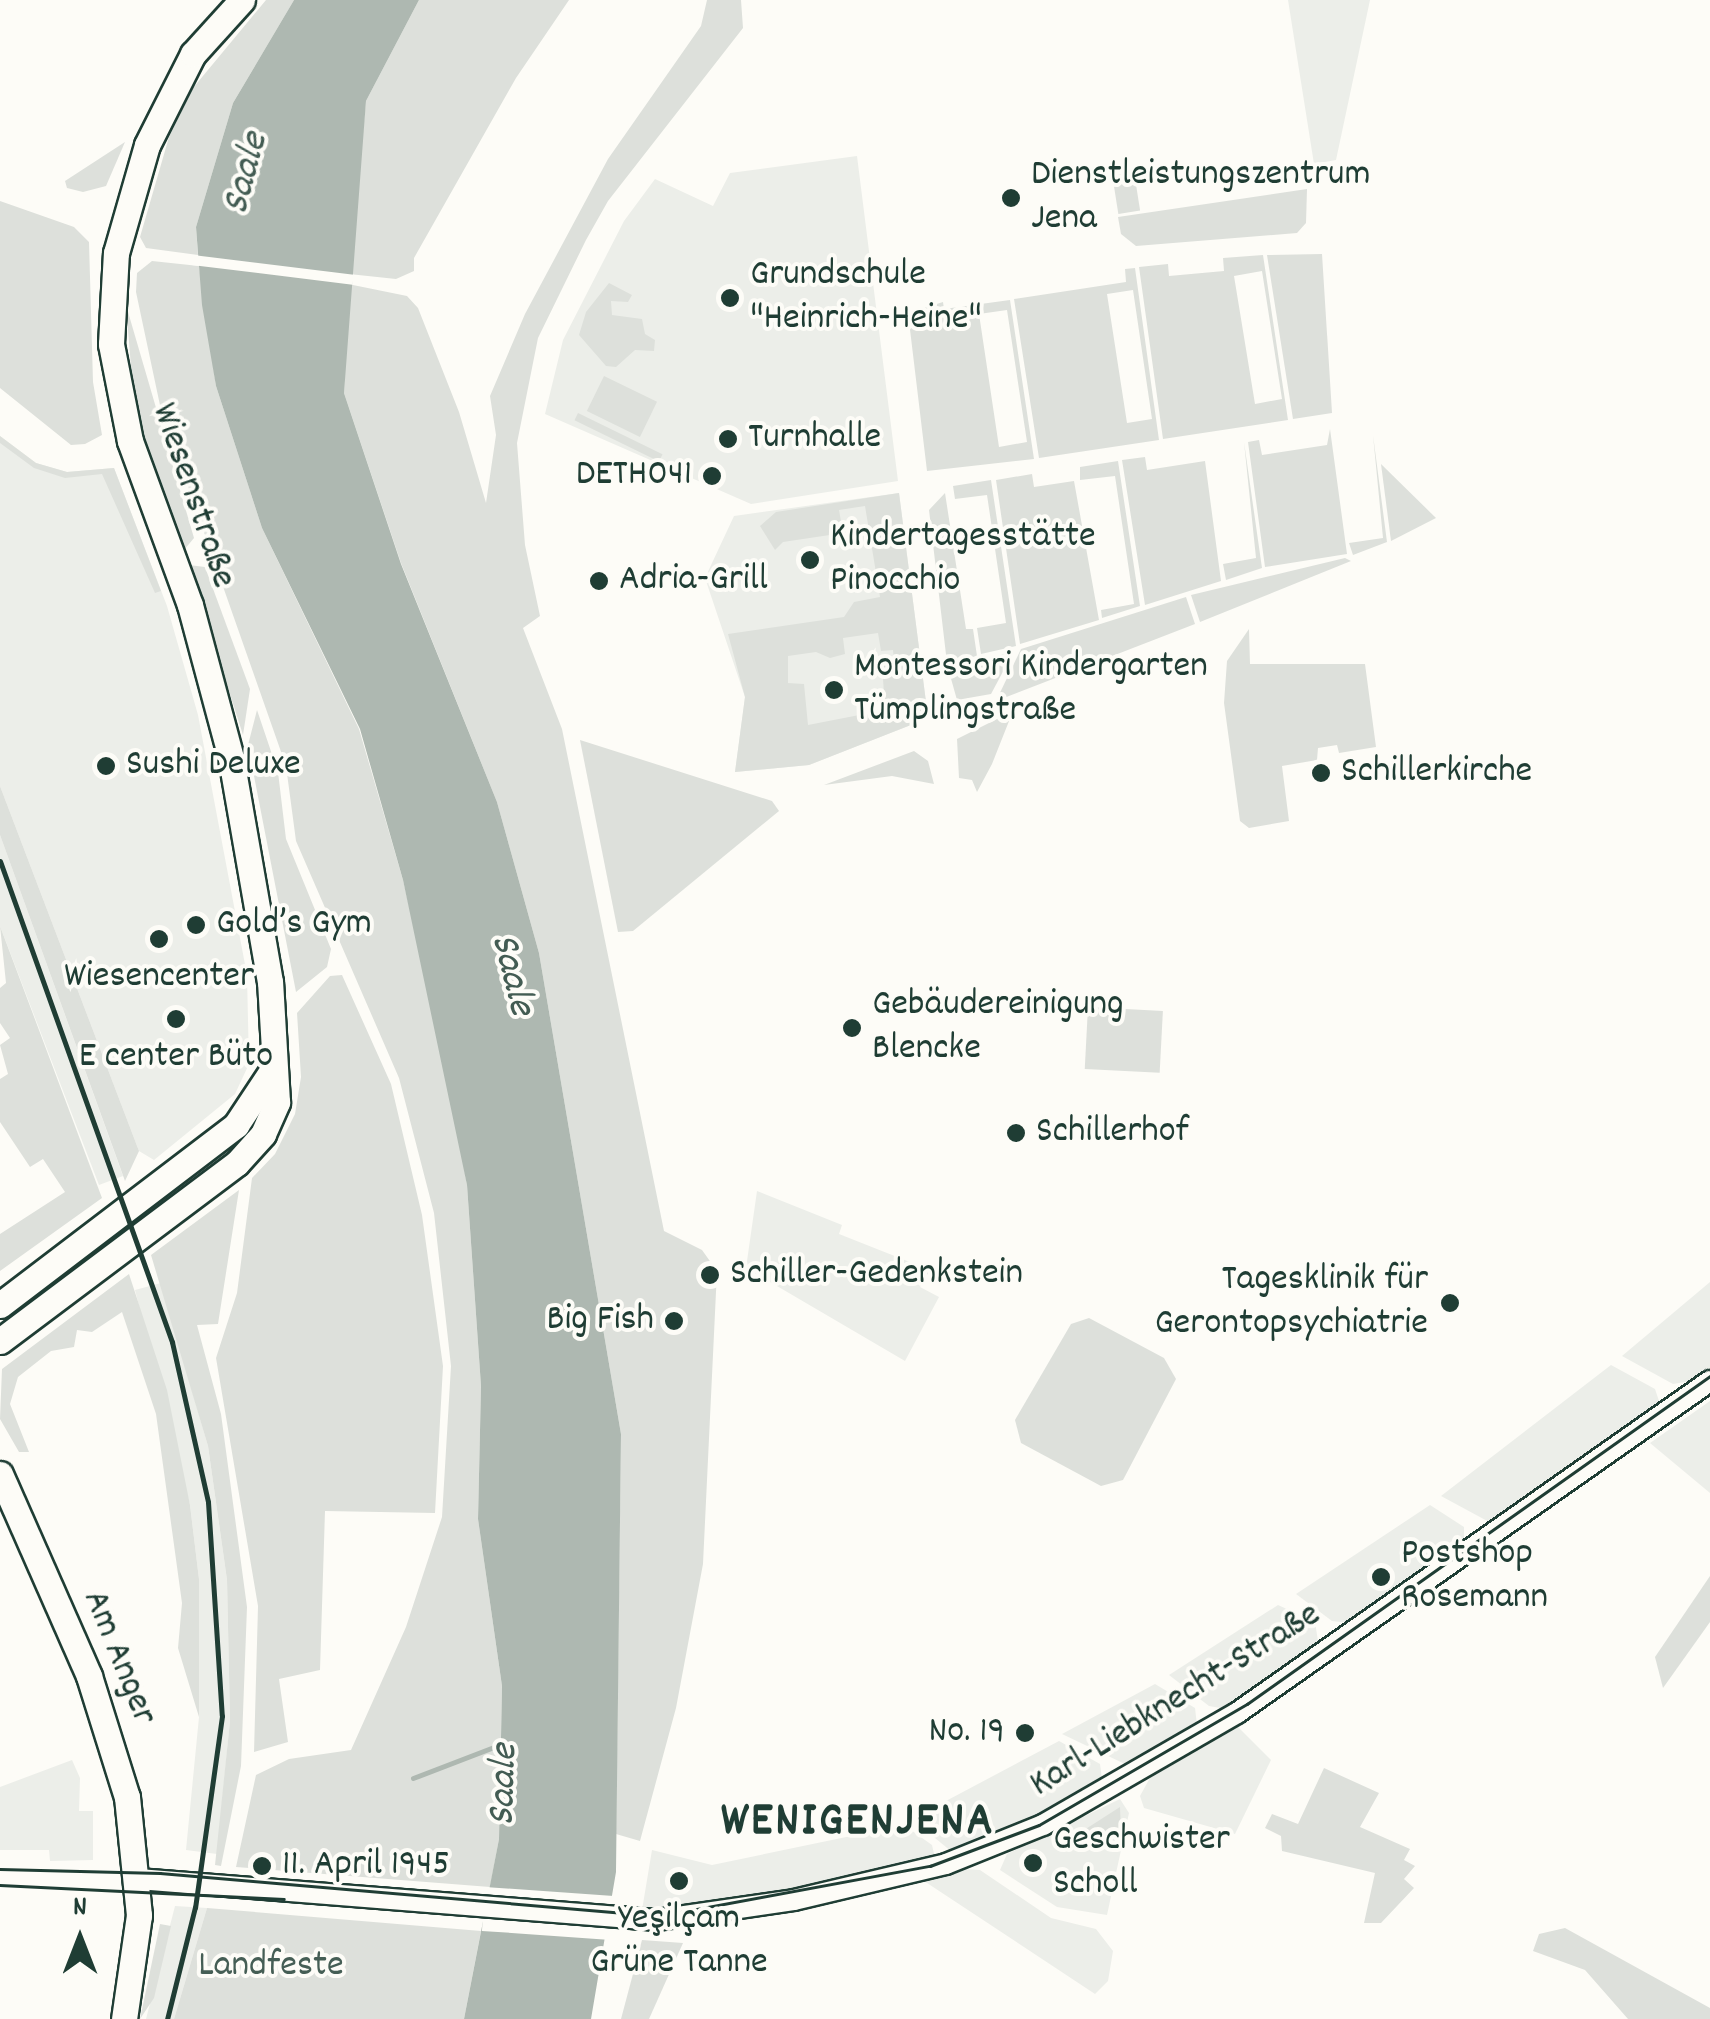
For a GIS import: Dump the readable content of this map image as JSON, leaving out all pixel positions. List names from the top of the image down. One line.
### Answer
{"streets":{"main road":["Wiesenstraße","Am Anger"],"street":["Karl-Liebknecht-Straße"]},"crossings":[["Am Anger","Karl-Liebknecht-Straße"]],"districts":["WENIGENJENA"],"water":["Saale"],"parks":["Landfeste"],"places":["Dienstleistungszentrum Jena","Grundschule \"Heinrich-Heine\"","Turnhalle","DETH041","Kindertagesstätte Pinocchio","Adria-Grill","Montessori Kindergarten Tümplingstraße","Sushi Deluxe","Schillerkirche","Gold’s Gym","Wiesencenter","E center Büto","Gebäudereinigung Blencke","Schillerhof","Schiller-Gedenkstein","Tagesklinik für Gerontopsychiatrie","Big Fish","Postshop Rosemann","No. 19","Geschwister Scholl","11. April 1945","Yeşilçam Grüne Tanne"],"north":"top"}
